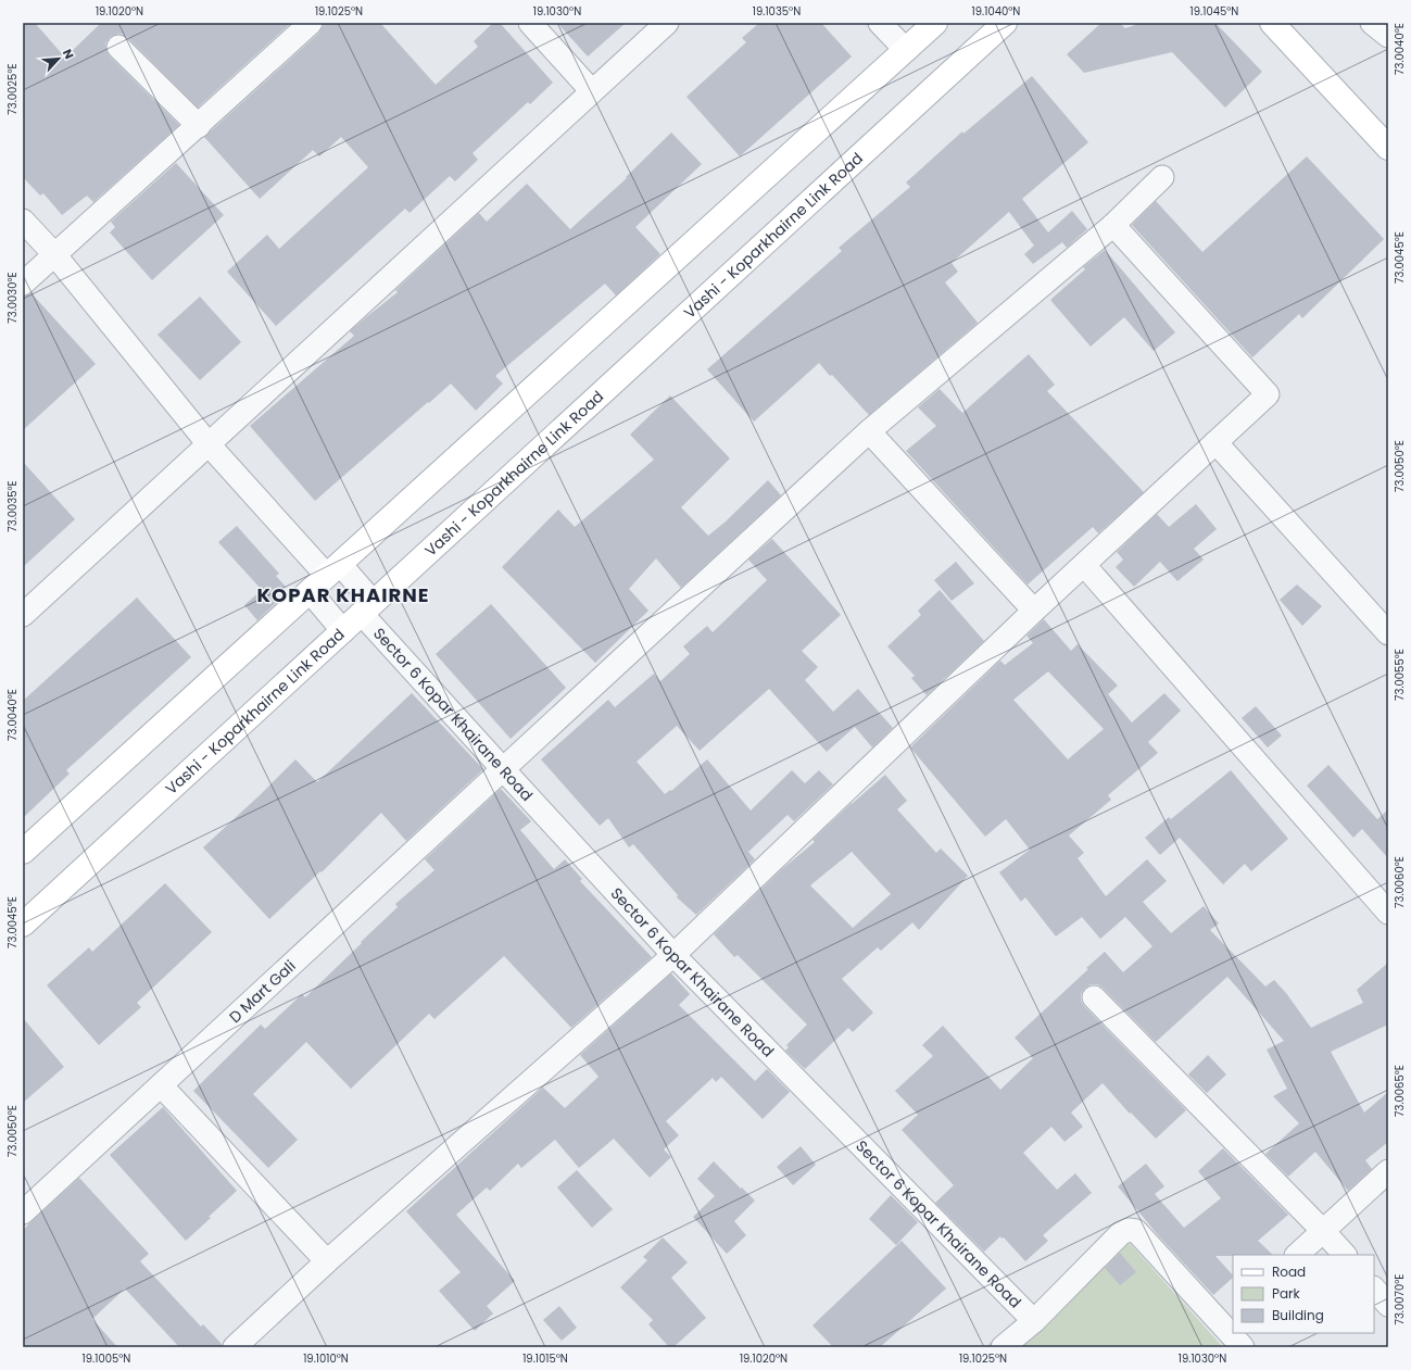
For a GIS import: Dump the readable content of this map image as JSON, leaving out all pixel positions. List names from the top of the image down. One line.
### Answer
{"streets":{"main road":["Vashi - Koparkhairne Link Road"],"street":["Sector 6 Kopar Khairane Road","D Mart Gali"]},"crossings":[["Vashi - Koparkhairne Link Road","Sector 6 Kopar Khairane Road"],["Sector 6 Kopar Khairane Road","D Mart Gali"]],"districts":["KOPAR KHAIRNE"],"legend":["Road","Park","Building"],"north":"top right","coordinates":["19.1020°N","19.1025°N","19.1030°N","19.1035°N","19.1040°N","19.1045°N","73.0040°E","73.0025°E","73.0045°E","73.0030°E","73.0050°E","73.0035°E","73.0055°E","73.0060°E","73.0065°E","73.0070°E","19.1005°N","19.1010°N","19.1015°N"]}
